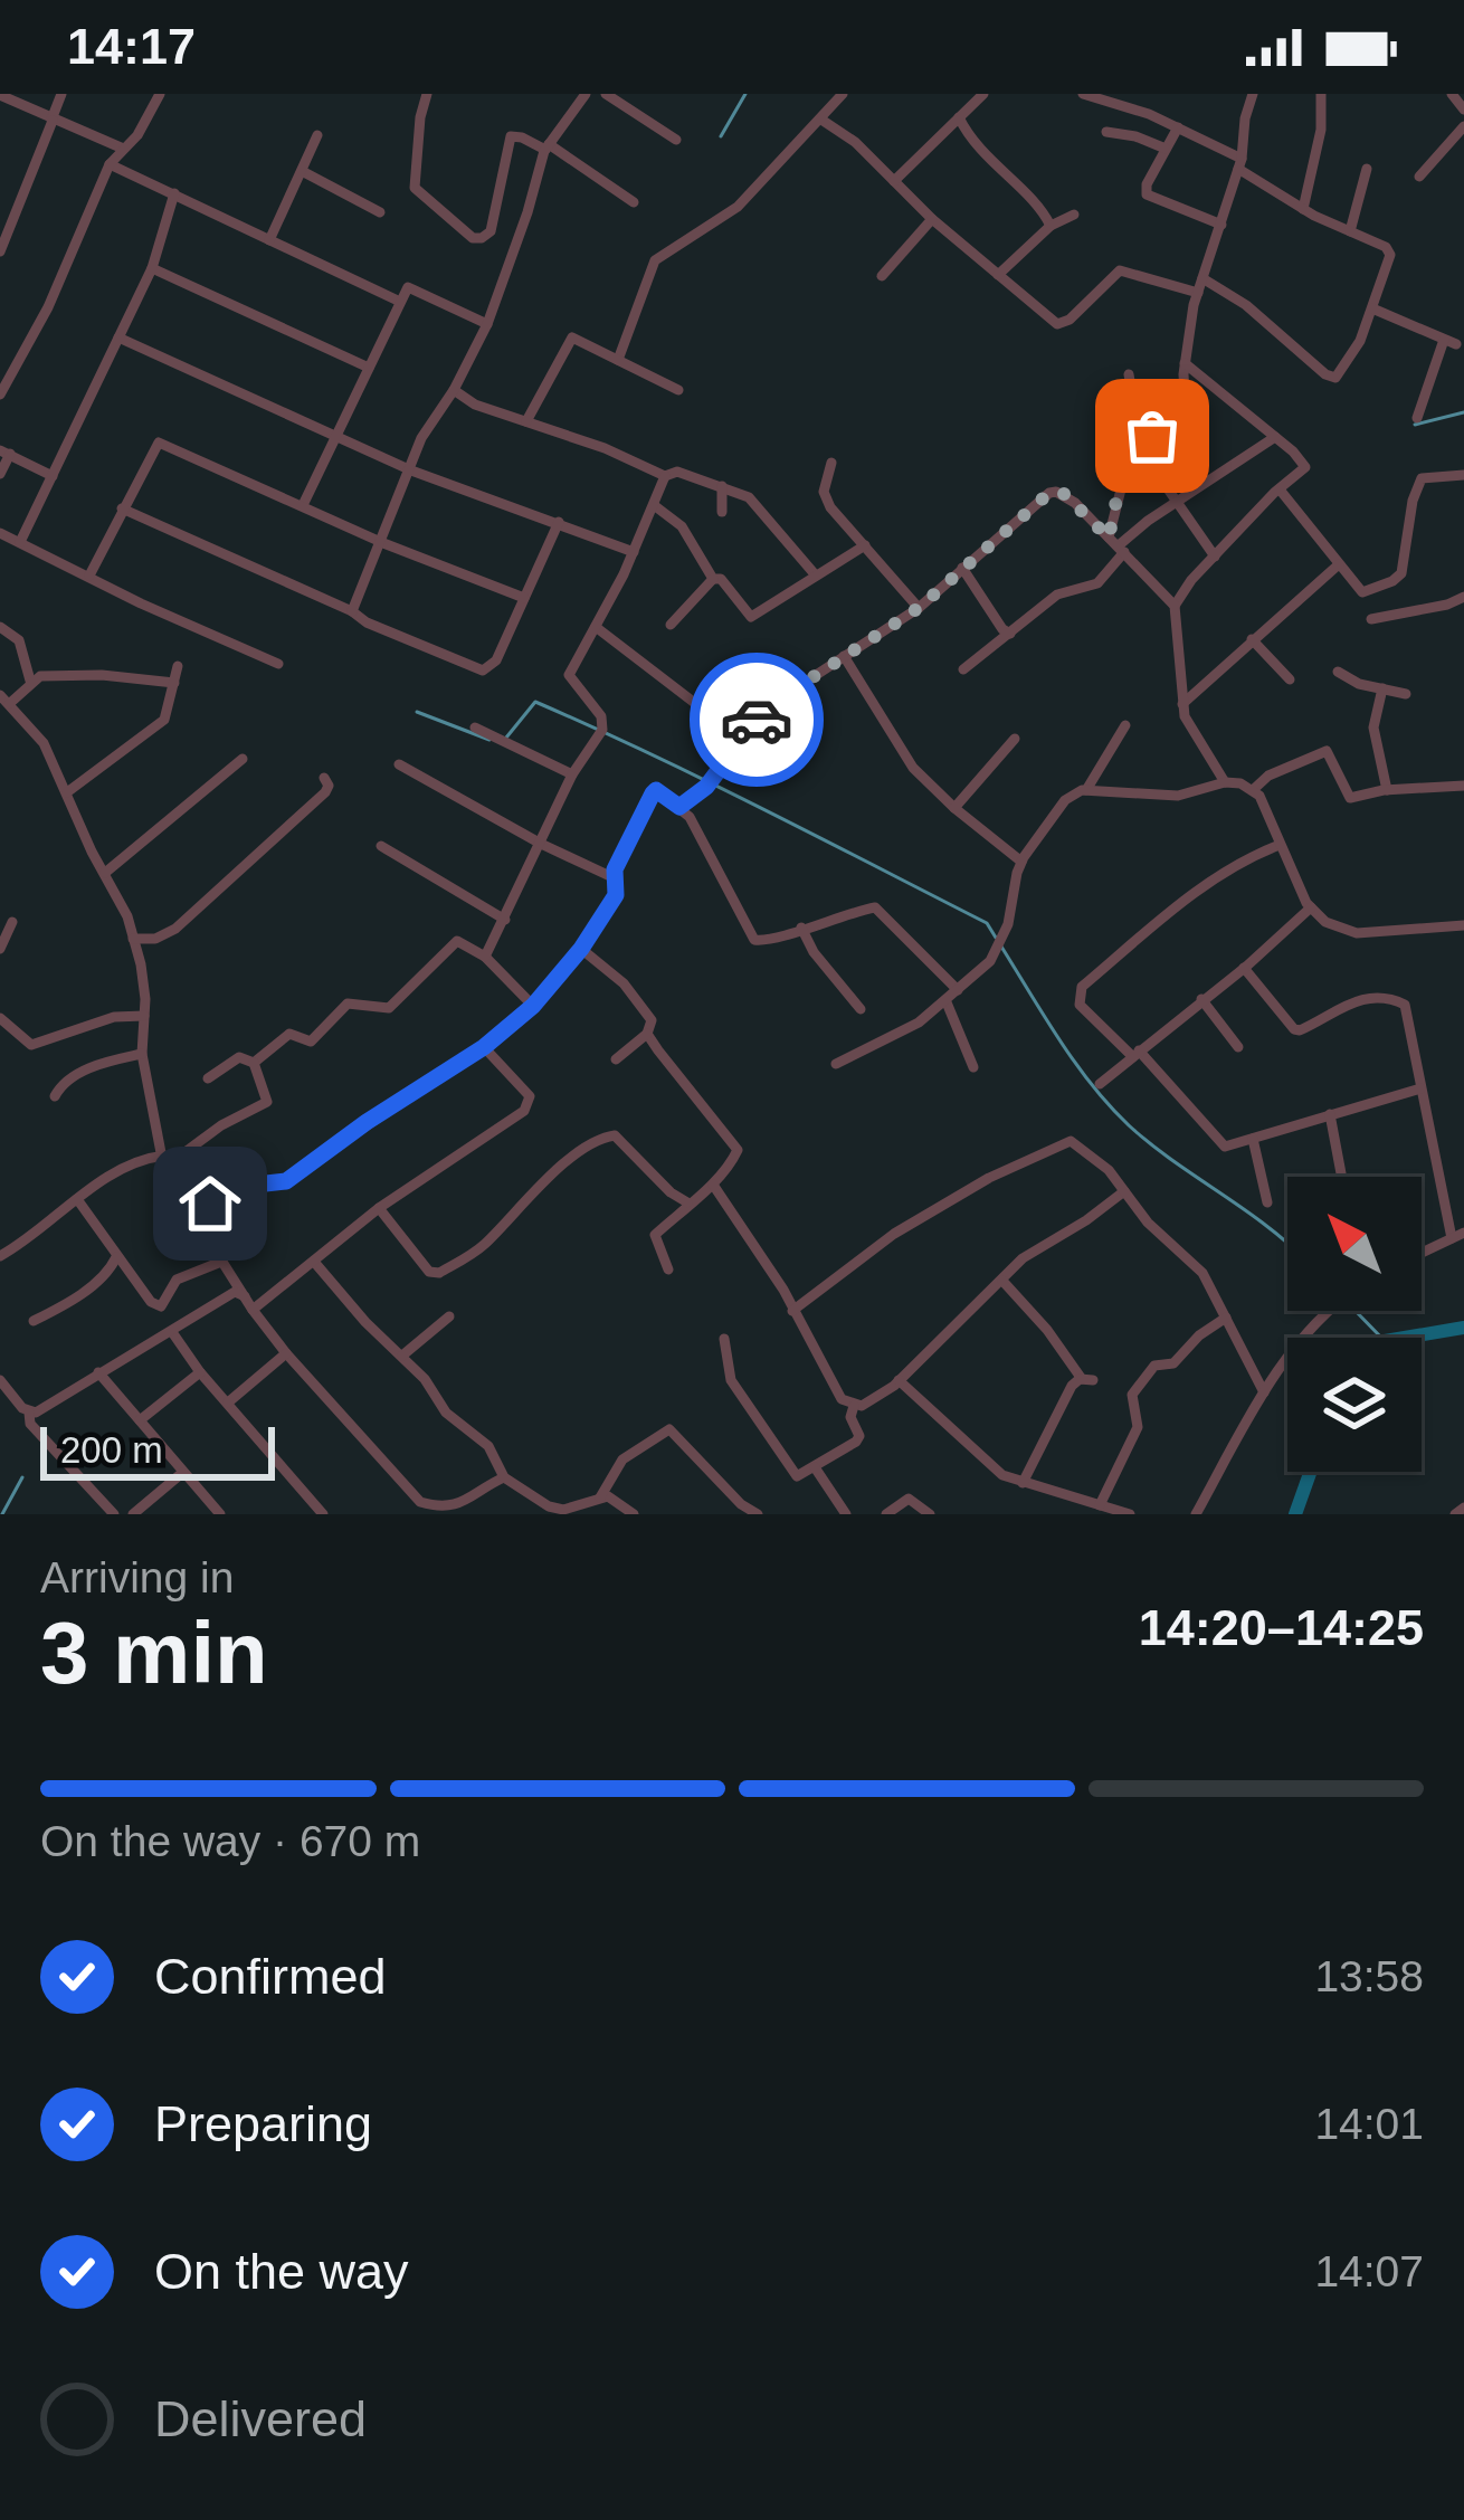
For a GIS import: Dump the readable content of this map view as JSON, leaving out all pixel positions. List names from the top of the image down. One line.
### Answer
{"scale_bar":"200 m","north":"top left","page":{"status":"14:17","scale":"200 m","heading":["3 min","Arriving in","14:20–14:25"],"bar":"On the way · 670 m","list":[["Confirmed","13:58"],["Preparing","14:01"],["On the way","14:07"],"Delivered"]}}
